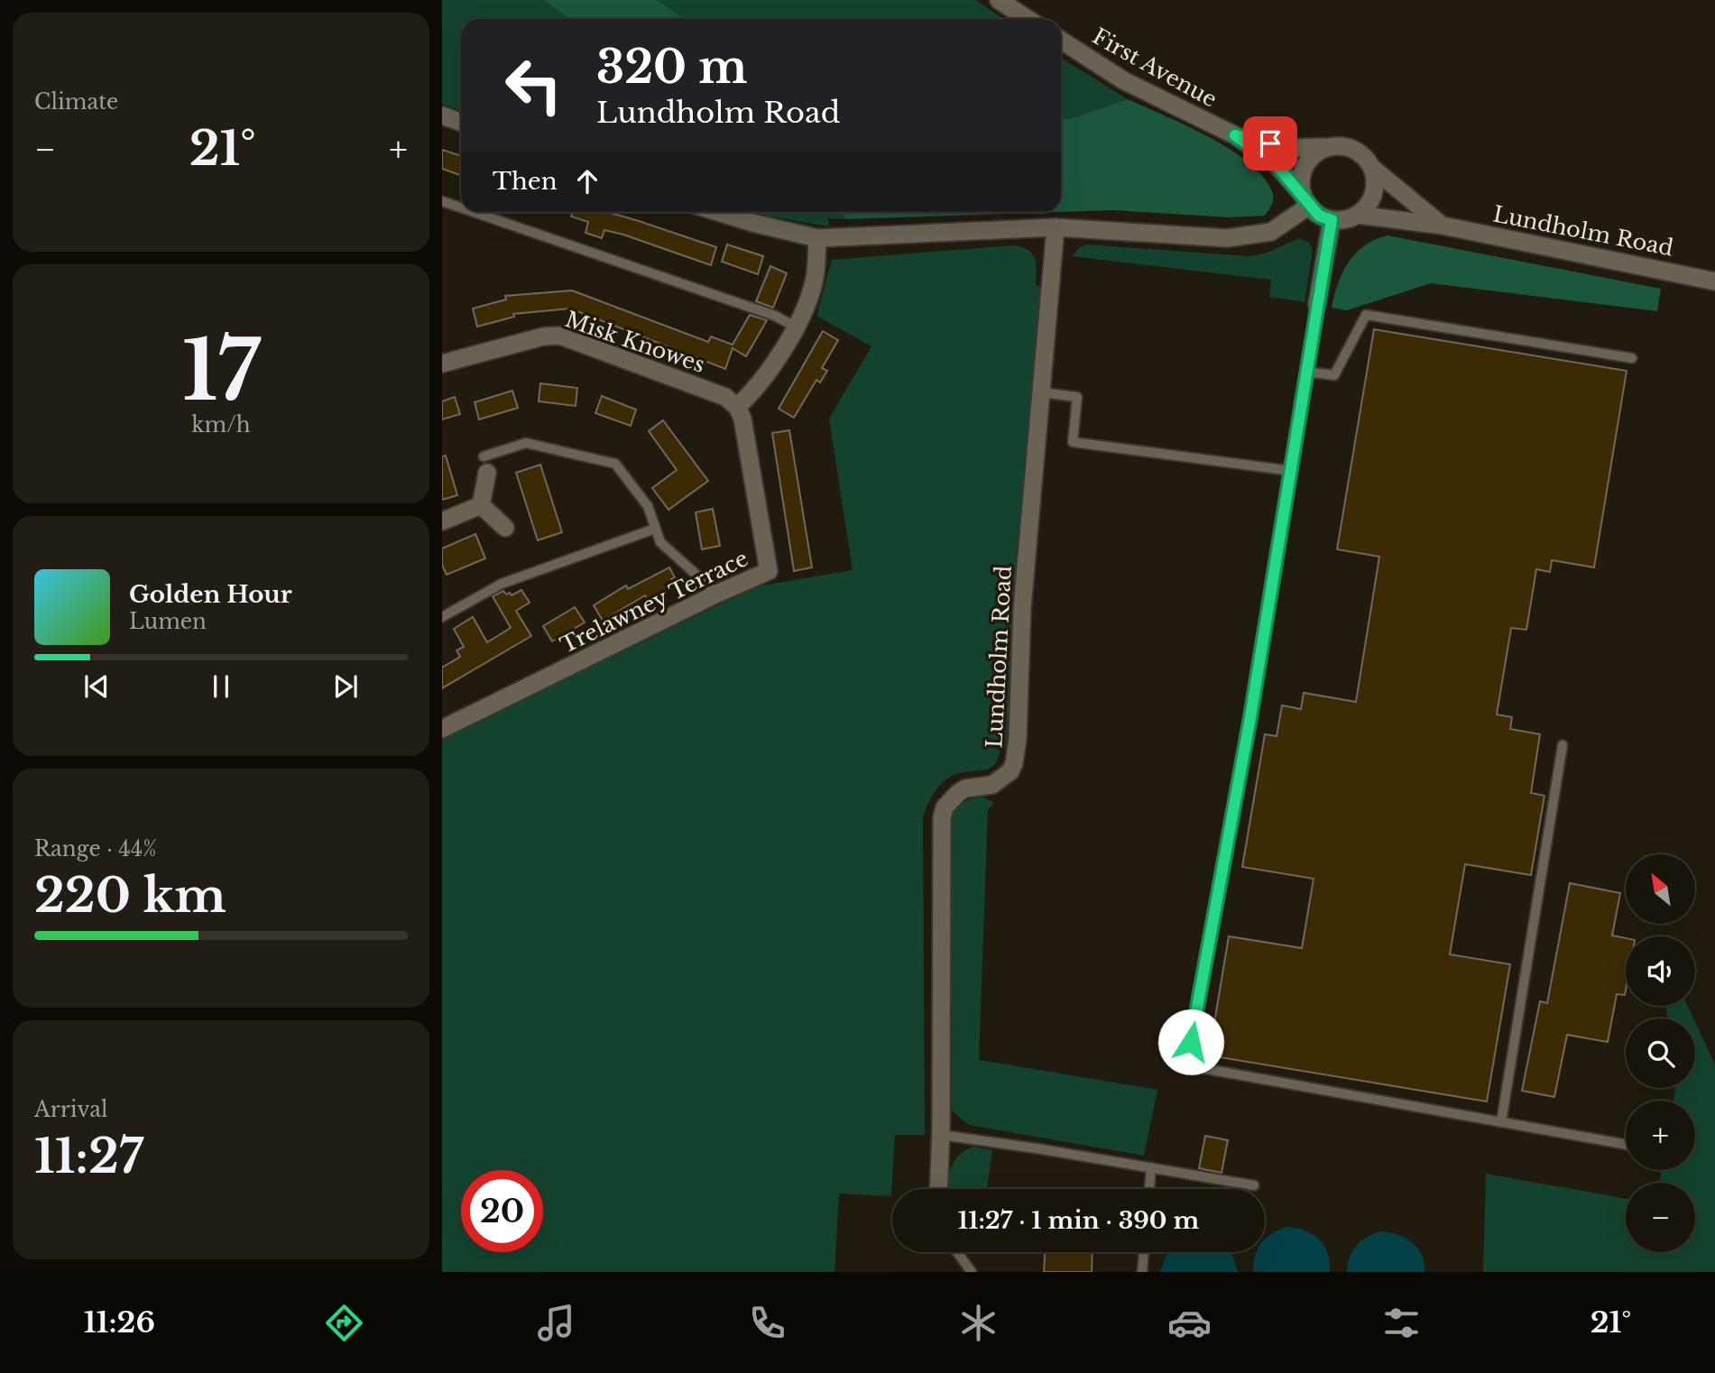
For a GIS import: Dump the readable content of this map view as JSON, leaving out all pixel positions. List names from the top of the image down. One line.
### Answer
{"streets":{"street":["First Avenue","Lundholm Road","Misk Knowes","Trelawney Terrace"]},"crossings":[["First Avenue","Lundholm Road"],["Misk Knowes","Trelawney Terrace"]],"north":"top left","page":{"tile":["Climate",["17","km/h"],["Range · 44%","220 km"],["Arrival","11:27"]],"turn":["320 m","Lundholm Road"],"heat":["−","21°","+"],"then":"Then","song":["Golden Hour","Lumen"],"map_buttons":["+","−"],"limit":"20","trip":"11:27 · 1 min · 390 m","tabs":["11:26","21°"]}}
